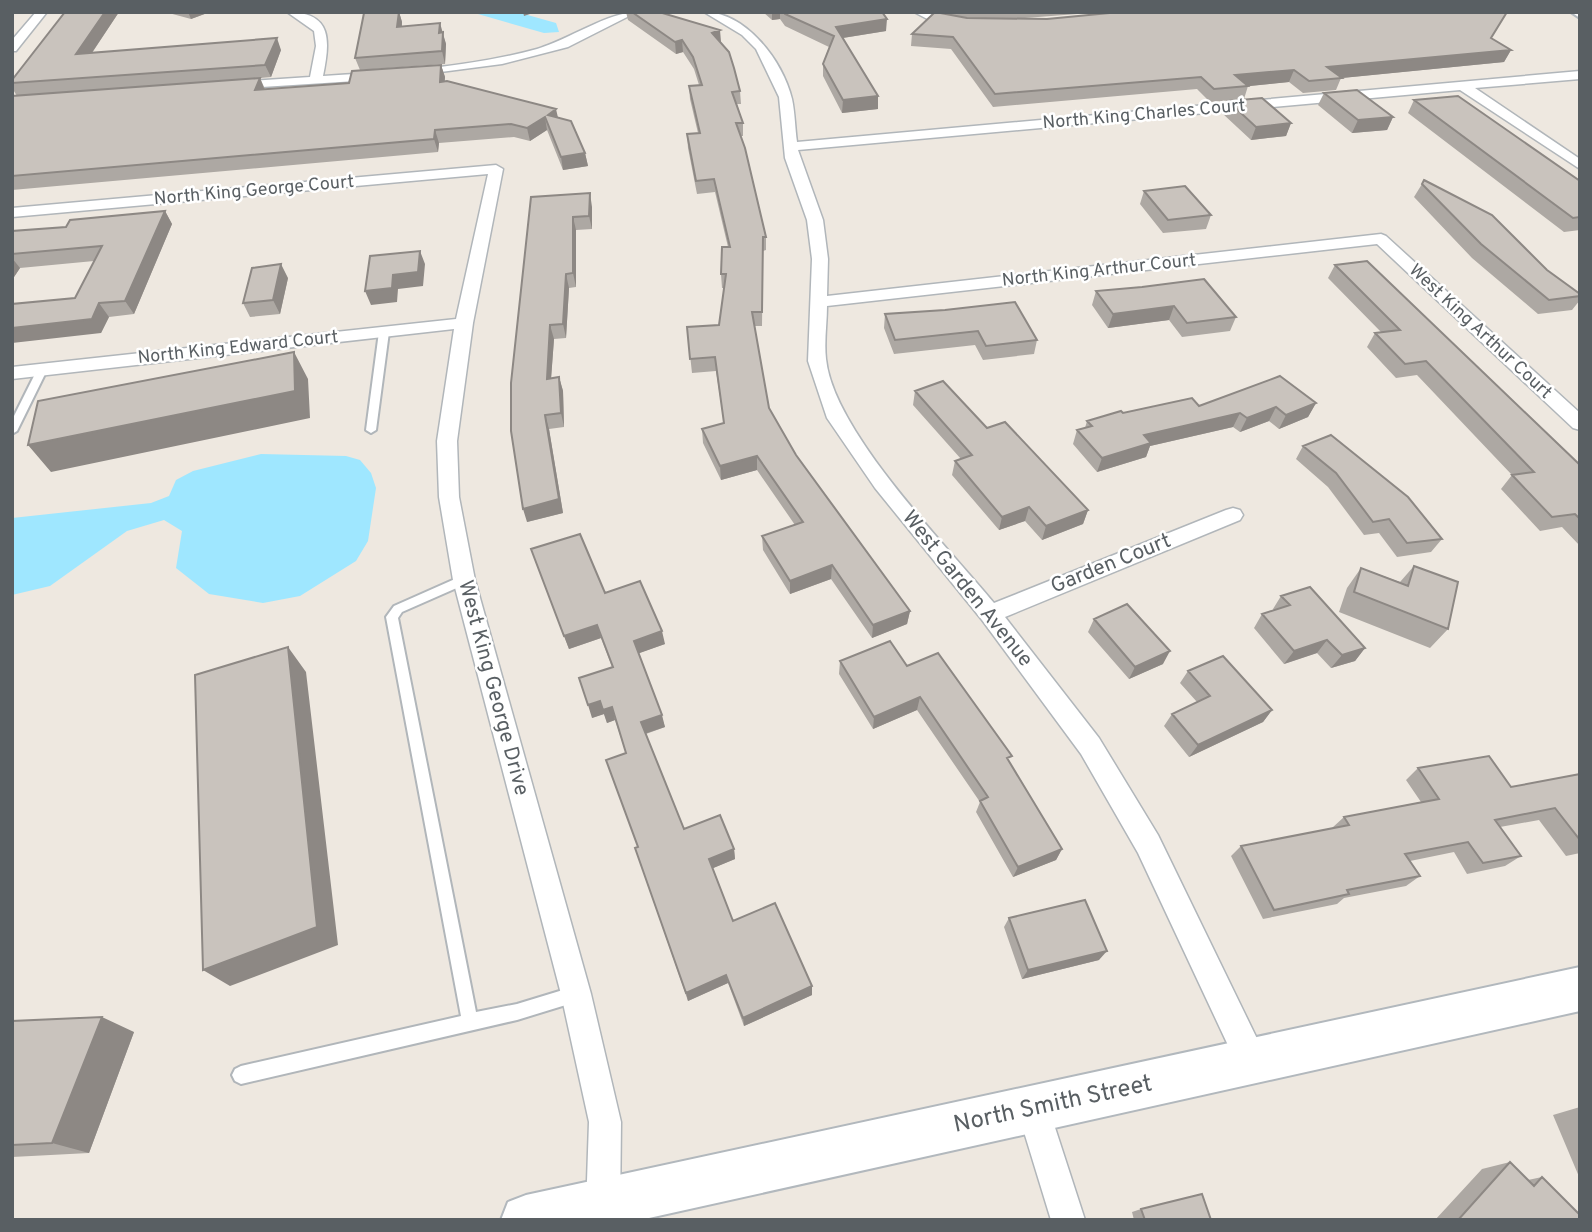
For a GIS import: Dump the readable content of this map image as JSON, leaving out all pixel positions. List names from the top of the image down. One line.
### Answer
{"streets":{"street":["North King Charles Court","North King George Court","North King Arthur Court","West King Arthur Court","North King Edward Court","Garden Court","West Garden Avenue","West King George Drive","North Smith Street"]},"crossings":[["North King Charles Court","West Garden Avenue"],["North King George Court","West King George Drive"],["North King Arthur Court","West King Arthur Court"],["North King Arthur Court","West Garden Avenue"],["North King Edward Court","West King George Drive"],["Garden Court","West Garden Avenue"],["West Garden Avenue","North Smith Street"],["West King George Drive","North Smith Street"]]}
